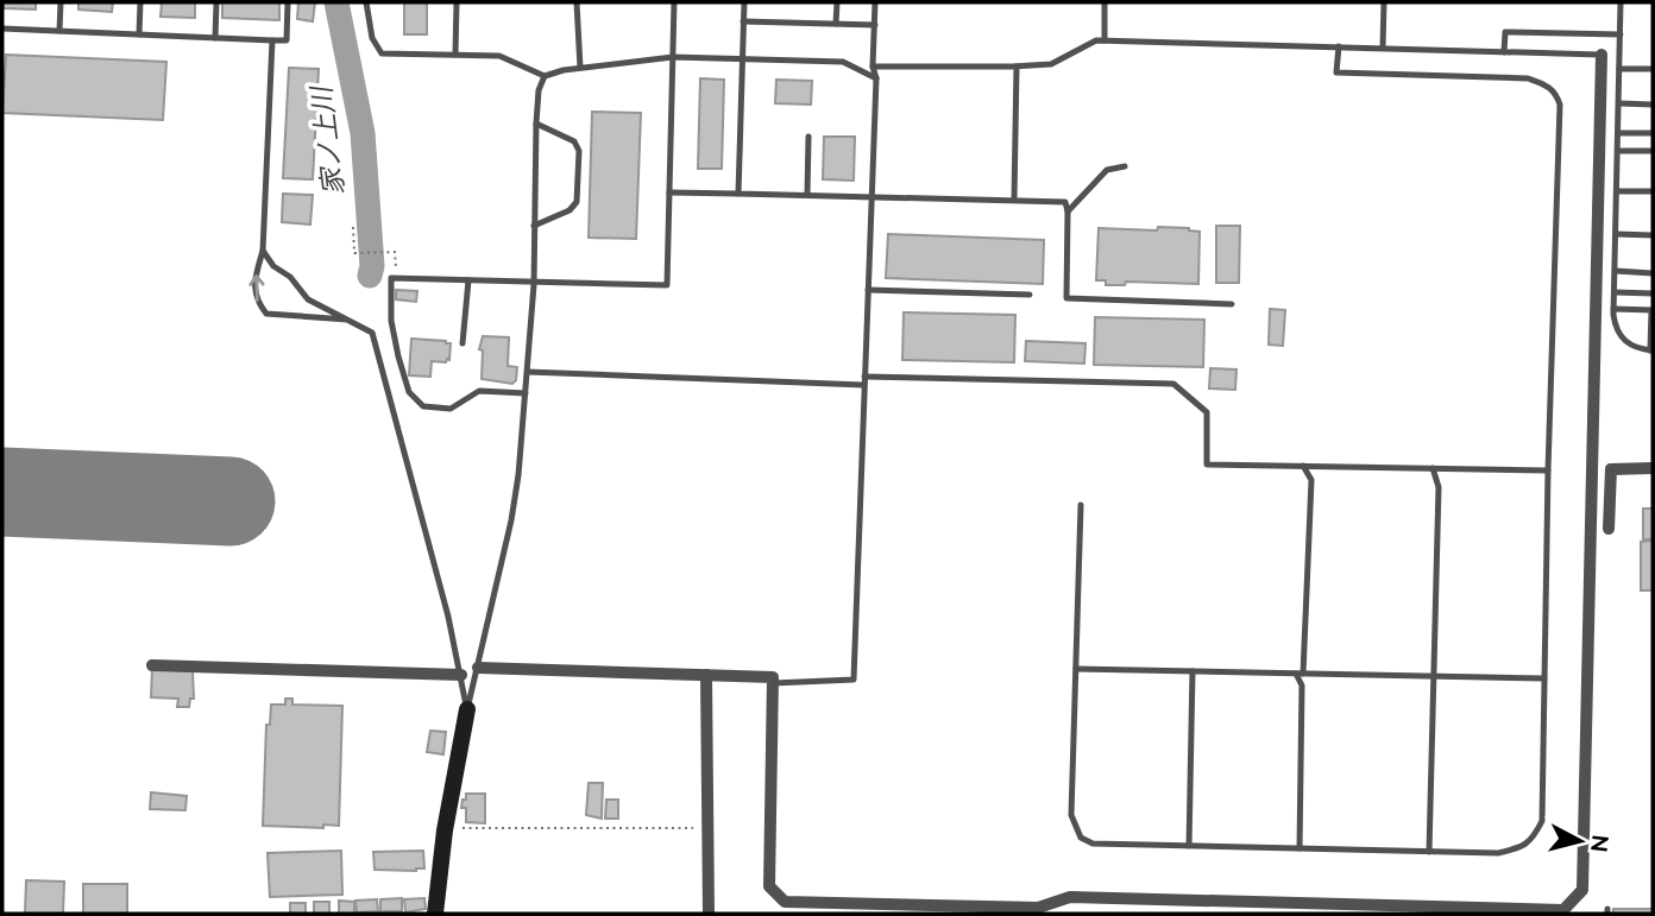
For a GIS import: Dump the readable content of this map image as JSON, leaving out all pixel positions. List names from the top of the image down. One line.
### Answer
{"water":["家ノ上川"],"north":"right"}
